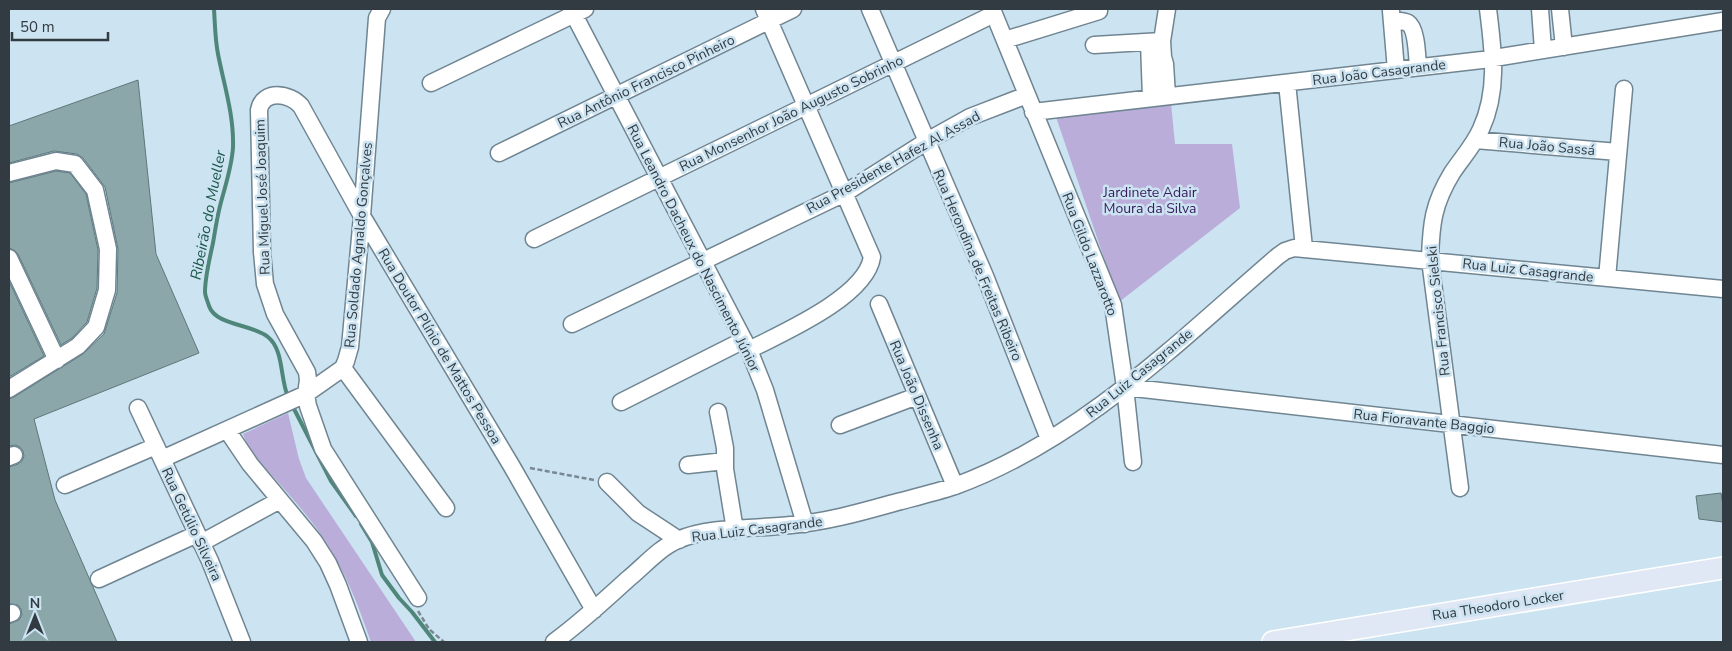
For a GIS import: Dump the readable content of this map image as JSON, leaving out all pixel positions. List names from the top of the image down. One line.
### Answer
{"streets":{"main road":["Rua Theodoro Locker"],"street":["Rua João Casagrande","Rua Antônio Francisco Pinheiro","Rua Monsenhor João Augusto Sobrinho","Rua João Sassá","Rua Presidente Hafez Al Assad","Rua Miguel José Joaquim","Rua Soldado Agnaldo Gonçalves","Rua Leandro Dacheux do Nascimento Júnior","Rua Gildo Lazzarotto","Rua Herondina de Freitas Ribeiro","Rua Luiz Casagrande","Rua Francisco Sielski","Rua Doutor Plínio de Mattos Pessoa","Rua João Dissenha","Rua Fioravante Baggio","Rua Getúlio Silveira"]},"crossings":[["Rua João Casagrande","Rua Gildo Lazzarotto"],["Rua João Casagrande","Rua Francisco Sielski"],["Rua Antônio Francisco Pinheiro","Rua Leandro Dacheux do Nascimento Júnior"],["Rua Monsenhor João Augusto Sobrinho","Rua Leandro Dacheux do Nascimento Júnior"],["Rua Monsenhor João Augusto Sobrinho","Rua Gildo Lazzarotto"],["Rua Monsenhor João Augusto Sobrinho","Rua Herondina de Freitas Ribeiro"],["Rua João Sassá","Rua Francisco Sielski"],["Rua Presidente Hafez Al Assad","Rua Leandro Dacheux do Nascimento Júnior"],["Rua Presidente Hafez Al Assad","Rua Gildo Lazzarotto"],["Rua Presidente Hafez Al Assad","Rua Herondina de Freitas Ribeiro"],["Rua Miguel José Joaquim","Rua Soldado Agnaldo Gonçalves"],["Rua Miguel José Joaquim","Rua Doutor Plínio de Mattos Pessoa"],["Rua Soldado Agnaldo Gonçalves","Rua Doutor Plínio de Mattos Pessoa"],["Rua Soldado Agnaldo Gonçalves","Rua Getúlio Silveira"],["Rua Leandro Dacheux do Nascimento Júnior","Rua Luiz Casagrande"],["Rua Gildo Lazzarotto","Rua Luiz Casagrande"],["Rua Gildo Lazzarotto","Rua Fioravante Baggio"],["Rua Herondina de Freitas Ribeiro","Rua Luiz Casagrande"],["Rua Luiz Casagrande","Rua Francisco Sielski"],["Rua Luiz Casagrande","Rua Doutor Plínio de Mattos Pessoa"],["Rua Luiz Casagrande","Rua João Dissenha"],["Rua Luiz Casagrande","Rua Fioravante Baggio"],["Rua Francisco Sielski","Rua Fioravante Baggio"]],"water":["Ribeirão do Mueller"],"parks":["Jardinete Adair Moura da Silva"],"scale_bar":"50 m","north":"top"}
